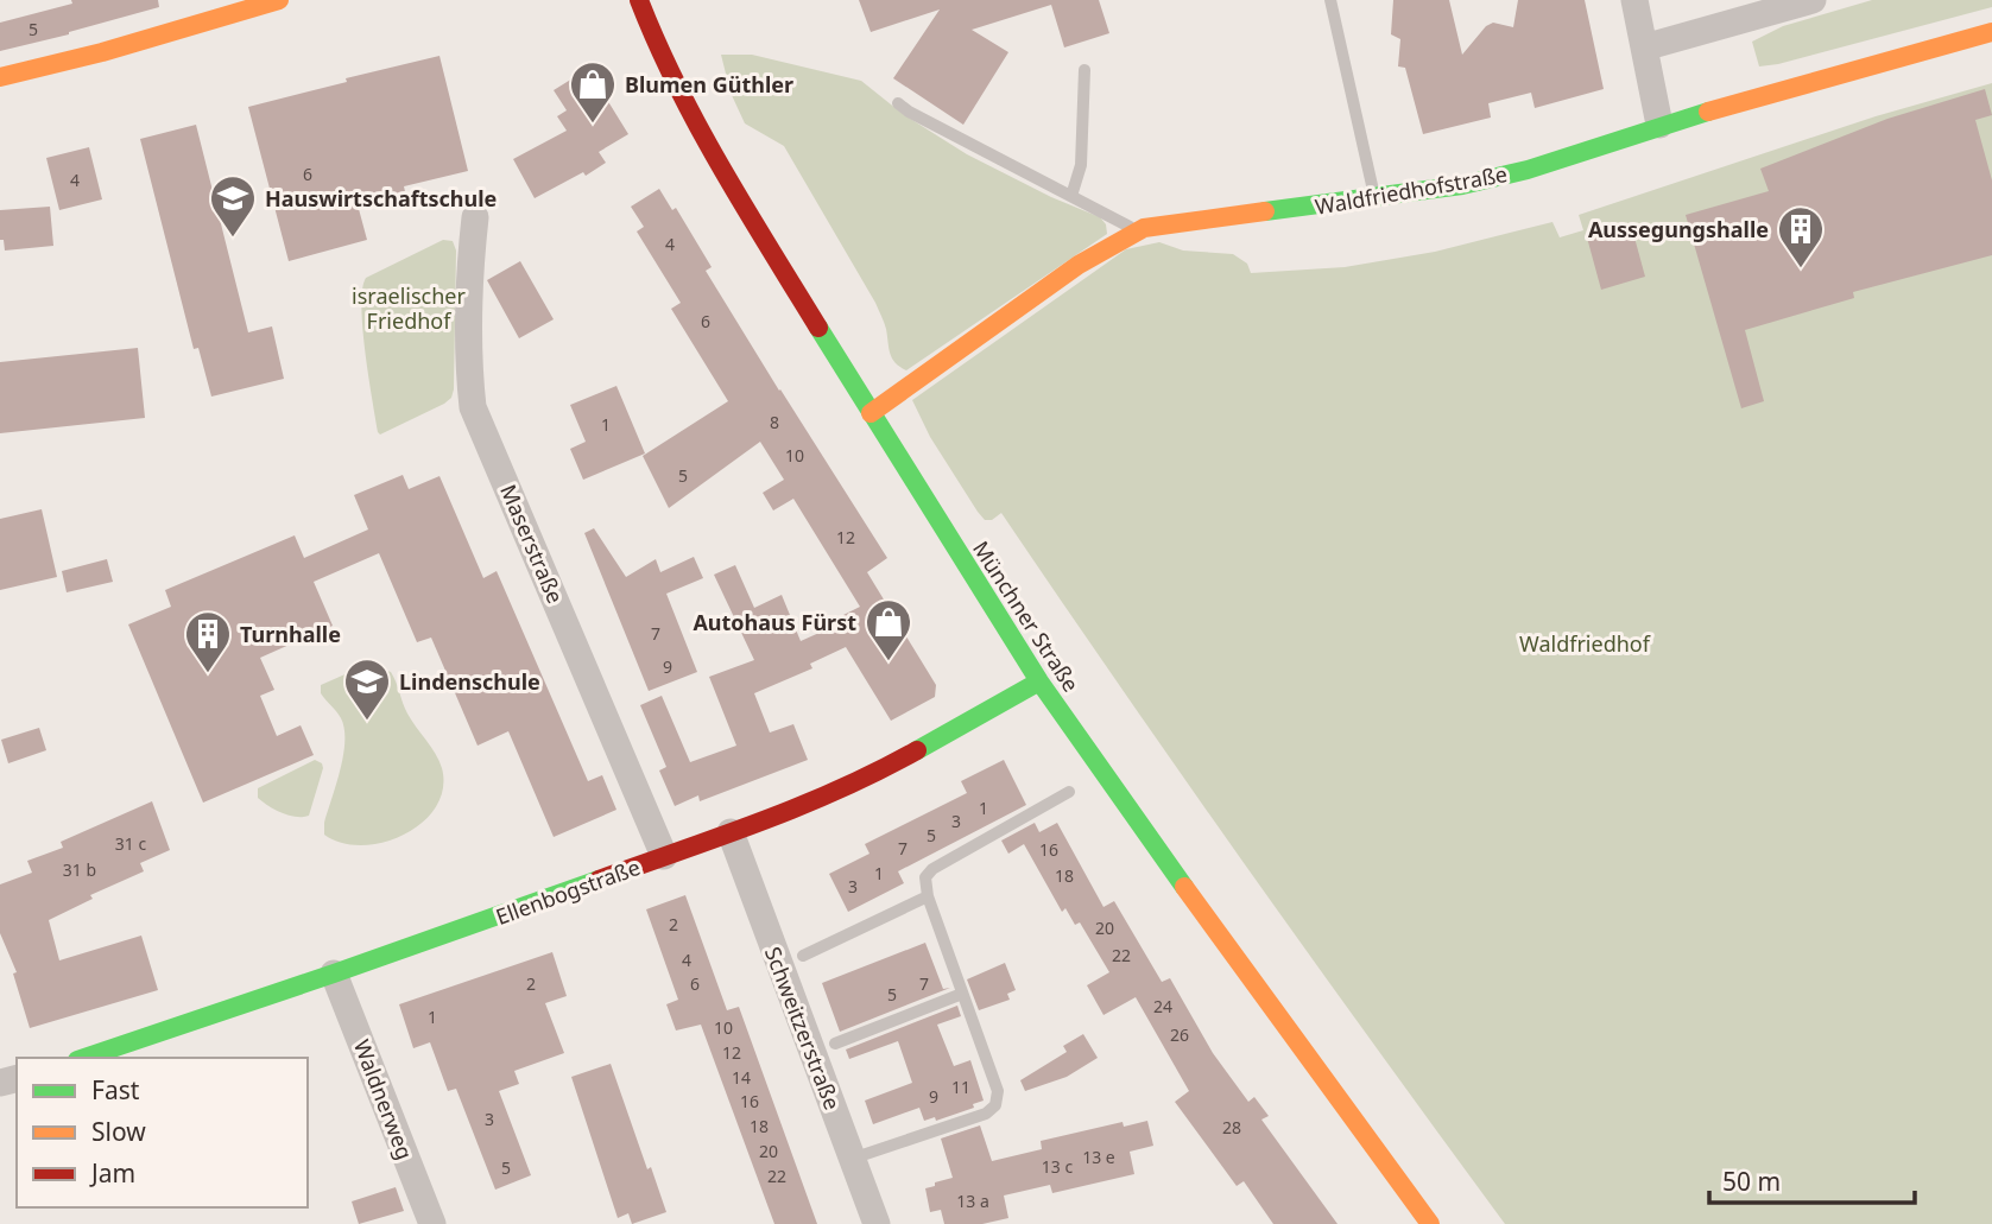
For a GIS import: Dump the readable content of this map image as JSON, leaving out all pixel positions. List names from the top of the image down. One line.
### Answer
{"streets":{"street":["Waldfriedhofstraße","Maserstraße","Münchner Straße","Ellenbogstraße","Schweitzerstraße","Waldnerweg"]},"crossings":[["Waldfriedhofstraße","Münchner Straße"],["Maserstraße","Ellenbogstraße"],["Münchner Straße","Ellenbogstraße"],["Ellenbogstraße","Schweitzerstraße"],["Ellenbogstraße","Waldnerweg"]],"parks":["israelischer Friedhof","Waldfriedhof"],"places":{"shop":["Blumen Güthler","Autohaus Fürst"],"school or university":["Hauswirtschaftschule","Lindenschule"],"building":["Aussegungshalle","Turnhalle"]},"house_numbers":["5","6","4","4","6","8","1","10","5","12","7","9","1","3","5","31 c","7","16","31 b","1","18","3","2","20","22","4","2","6","7","5","24","1","10","26","12","14","11","9","16","3","18","28","20","13 e","13 c","5","22","13 a"],"legend":["Fast","Slow","Jam"],"scale_bar":"50 m"}
